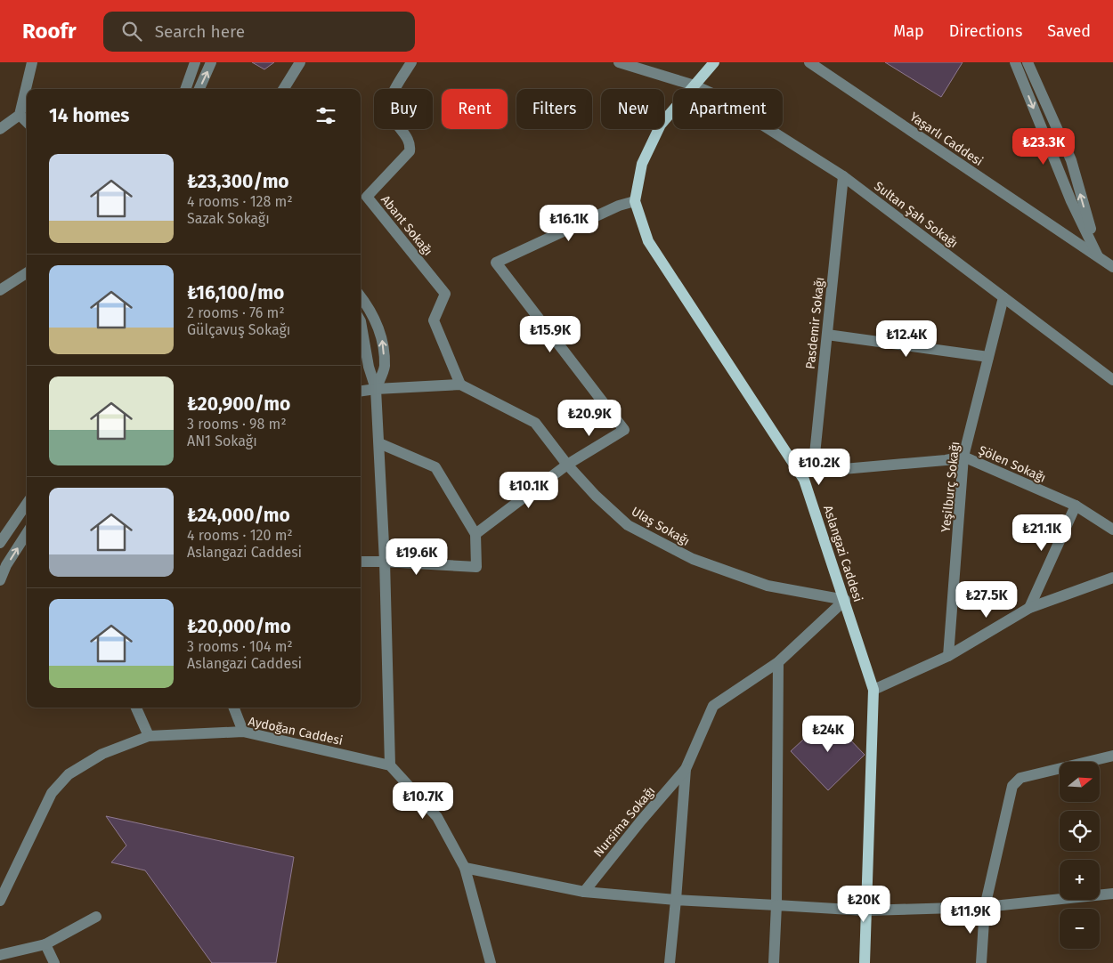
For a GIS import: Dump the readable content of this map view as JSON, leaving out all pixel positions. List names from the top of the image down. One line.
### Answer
{"streets":{"main road":["Aslangazi Caddesi"],"street":["Yaşarlı Caddesi","Sultan Şah Sokağı","Abant Sokağı","Pasdemir Sokağı","Şölen Sokağı","Yeşilburç Sokağı","Ulaş Sokağı","Aydoğan Caddesi","Nursima Sokağı"]},"crossings":[["Sultan Şah Sokağı","Pasdemir Sokağı"],["Sultan Şah Sokağı","Yeşilburç Sokağı"],["Sultan Şah Sokağı","Aslangazi Caddesi"],["Abant Sokağı","Ulaş Sokağı"],["Pasdemir Sokağı","Şölen Sokağı"],["Pasdemir Sokağı","Aslangazi Caddesi"],["Şölen Sokağı","Yeşilburç Sokağı"],["Şölen Sokağı","Aslangazi Caddesi"],["Ulaş Sokağı","Aslangazi Caddesi"]],"north":"right","page":{"header":"Roofr","search":"Search here","nav":["Map","Directions","Saved"],"chip":["Buy","Rent","Filters","New","Apartment"],"heading":"14 homes","price":["₺23.3K","₺16.1K","₺15.9K","₺12.4K","₺20.9K","₺10.2K","₺10.1K","₺21.1K","₺19.6K","₺27.5K","₺24K","₺10.7K","₺20K","₺11.9K"],"list":[{"name":"₺23,300/mo","note":"4 rooms · 128 m² · Sazak Sokağı"},{"name":"₺16,100/mo","note":"2 rooms · 76 m² · Gülçavuş Sokağı"},{"name":"₺20,900/mo","note":"3 rooms · 98 m² · AN1 Sokağı"},{"name":"₺24,000/mo","note":"4 rooms · 120 m² · Aslangazi Caddesi"},{"name":"₺20,000/mo","note":"3 rooms · 104 m² · Aslangazi Caddesi"}],"map_buttons":["+","−"]}}
